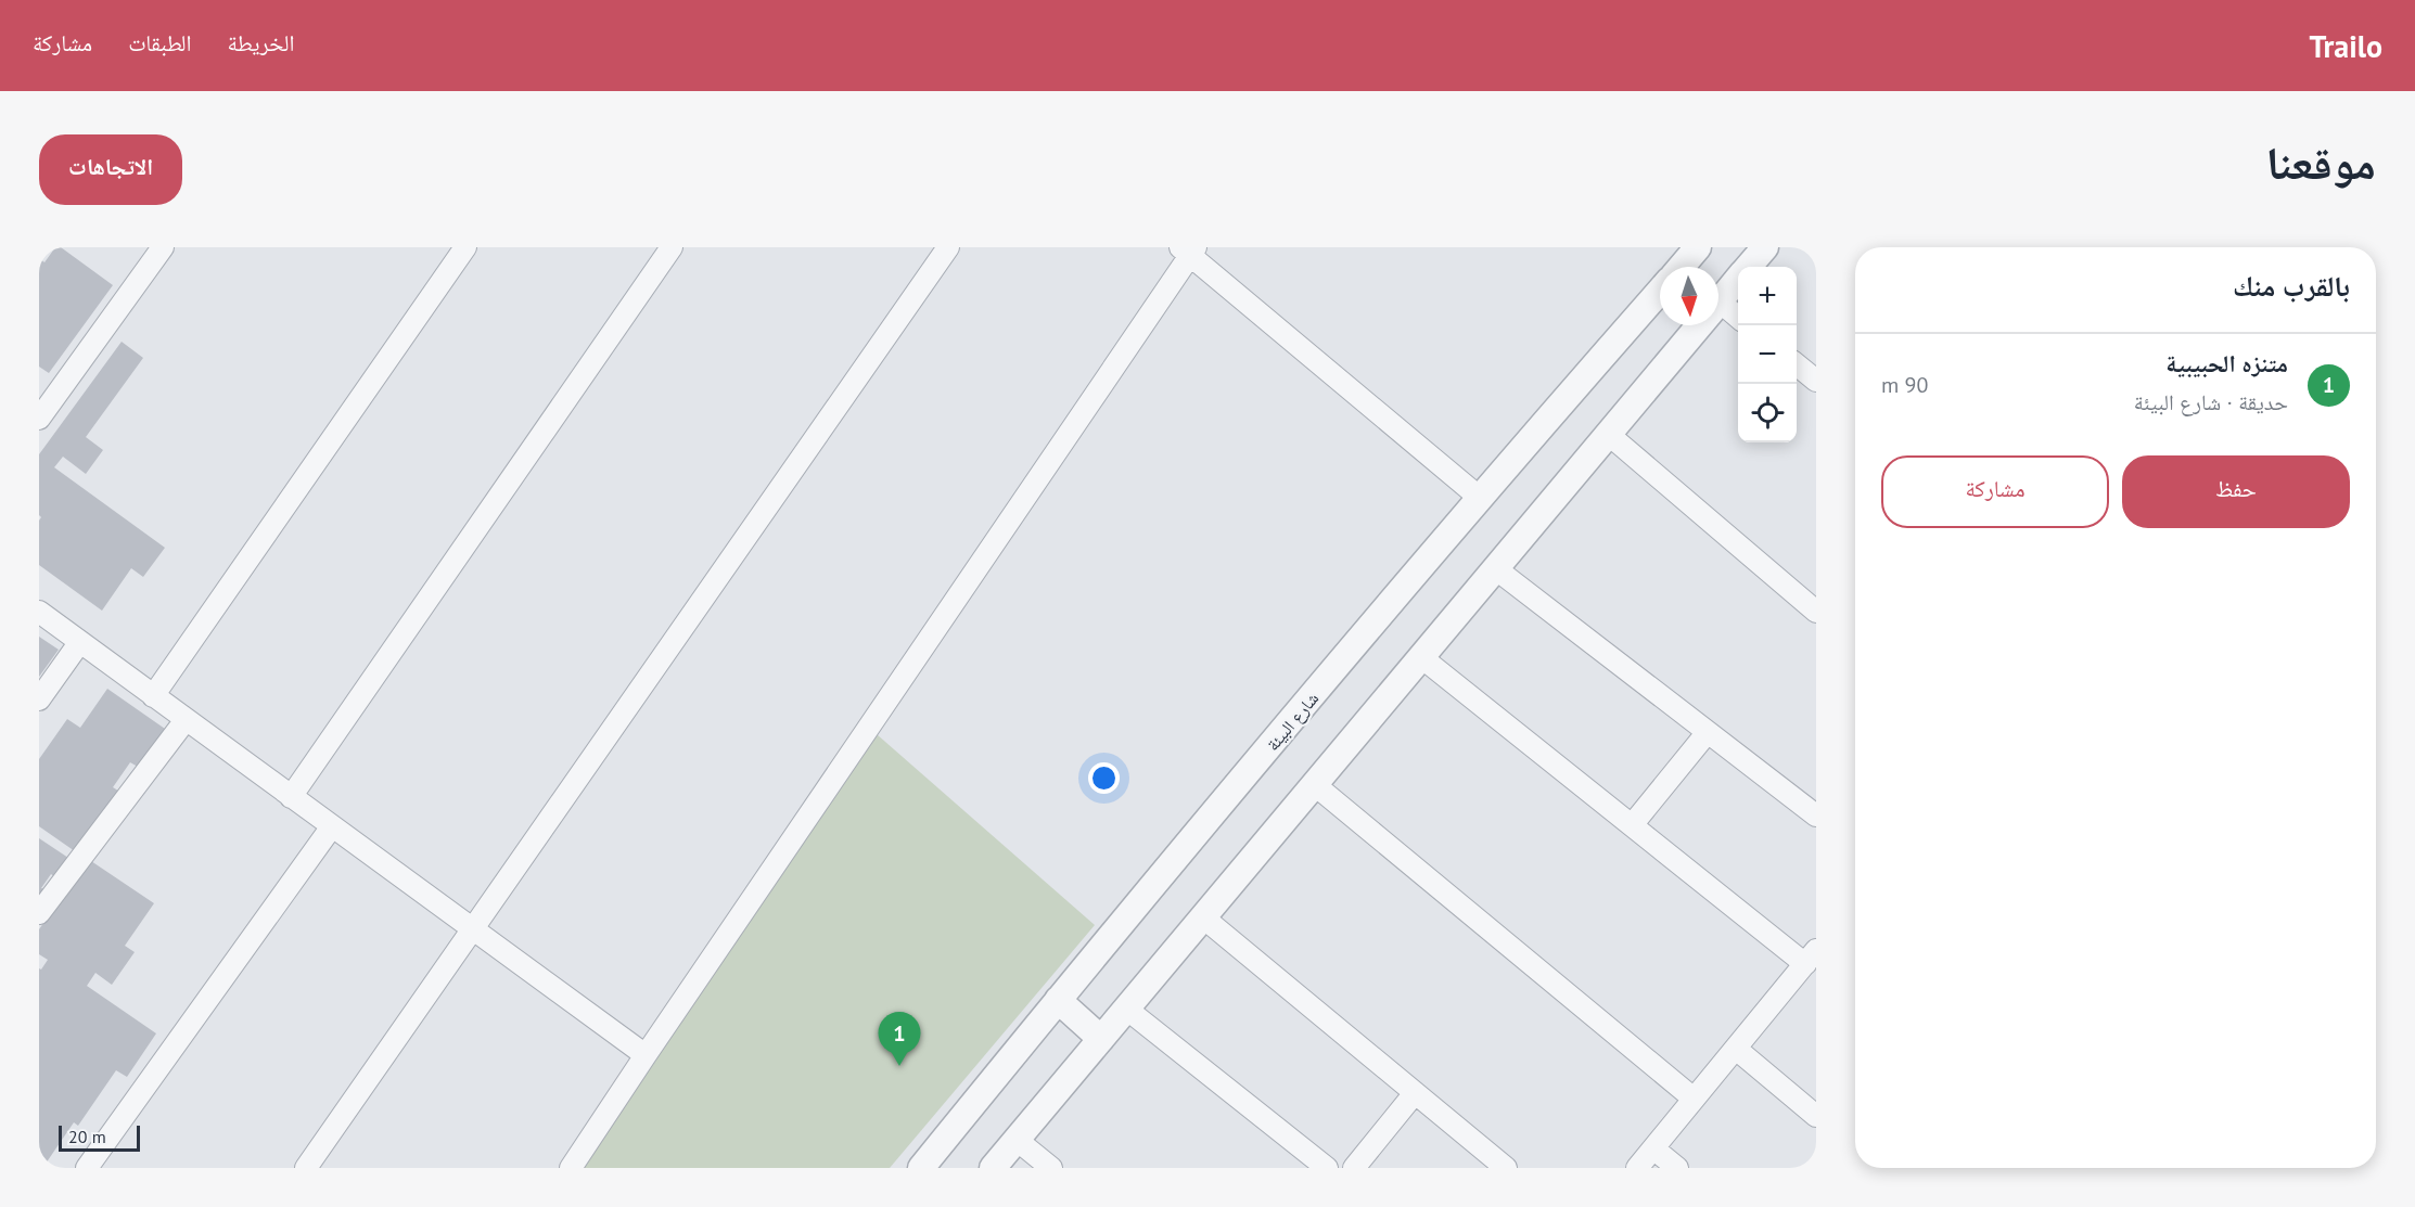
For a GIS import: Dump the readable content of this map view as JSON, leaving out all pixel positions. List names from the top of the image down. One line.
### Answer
{"streets":{"street":["شارع البيئة"]},"scale_bar":"20 m","north":"bottom","page":{"header":"Trailo","nav":["الخريطة","الطبقات","مشاركة"],"title":"موقعنا","buttons":["الاتجاهات",["حفظ","مشاركة"]],"heading":"بالقرب منك","map_buttons":["+","−"],"list":[{"mark":"1","name":"متنزه الحبيبية","note":"حديقة · شارع البيئة","value":"90 m"}],"pins":"1","scale":"20 m"}}
